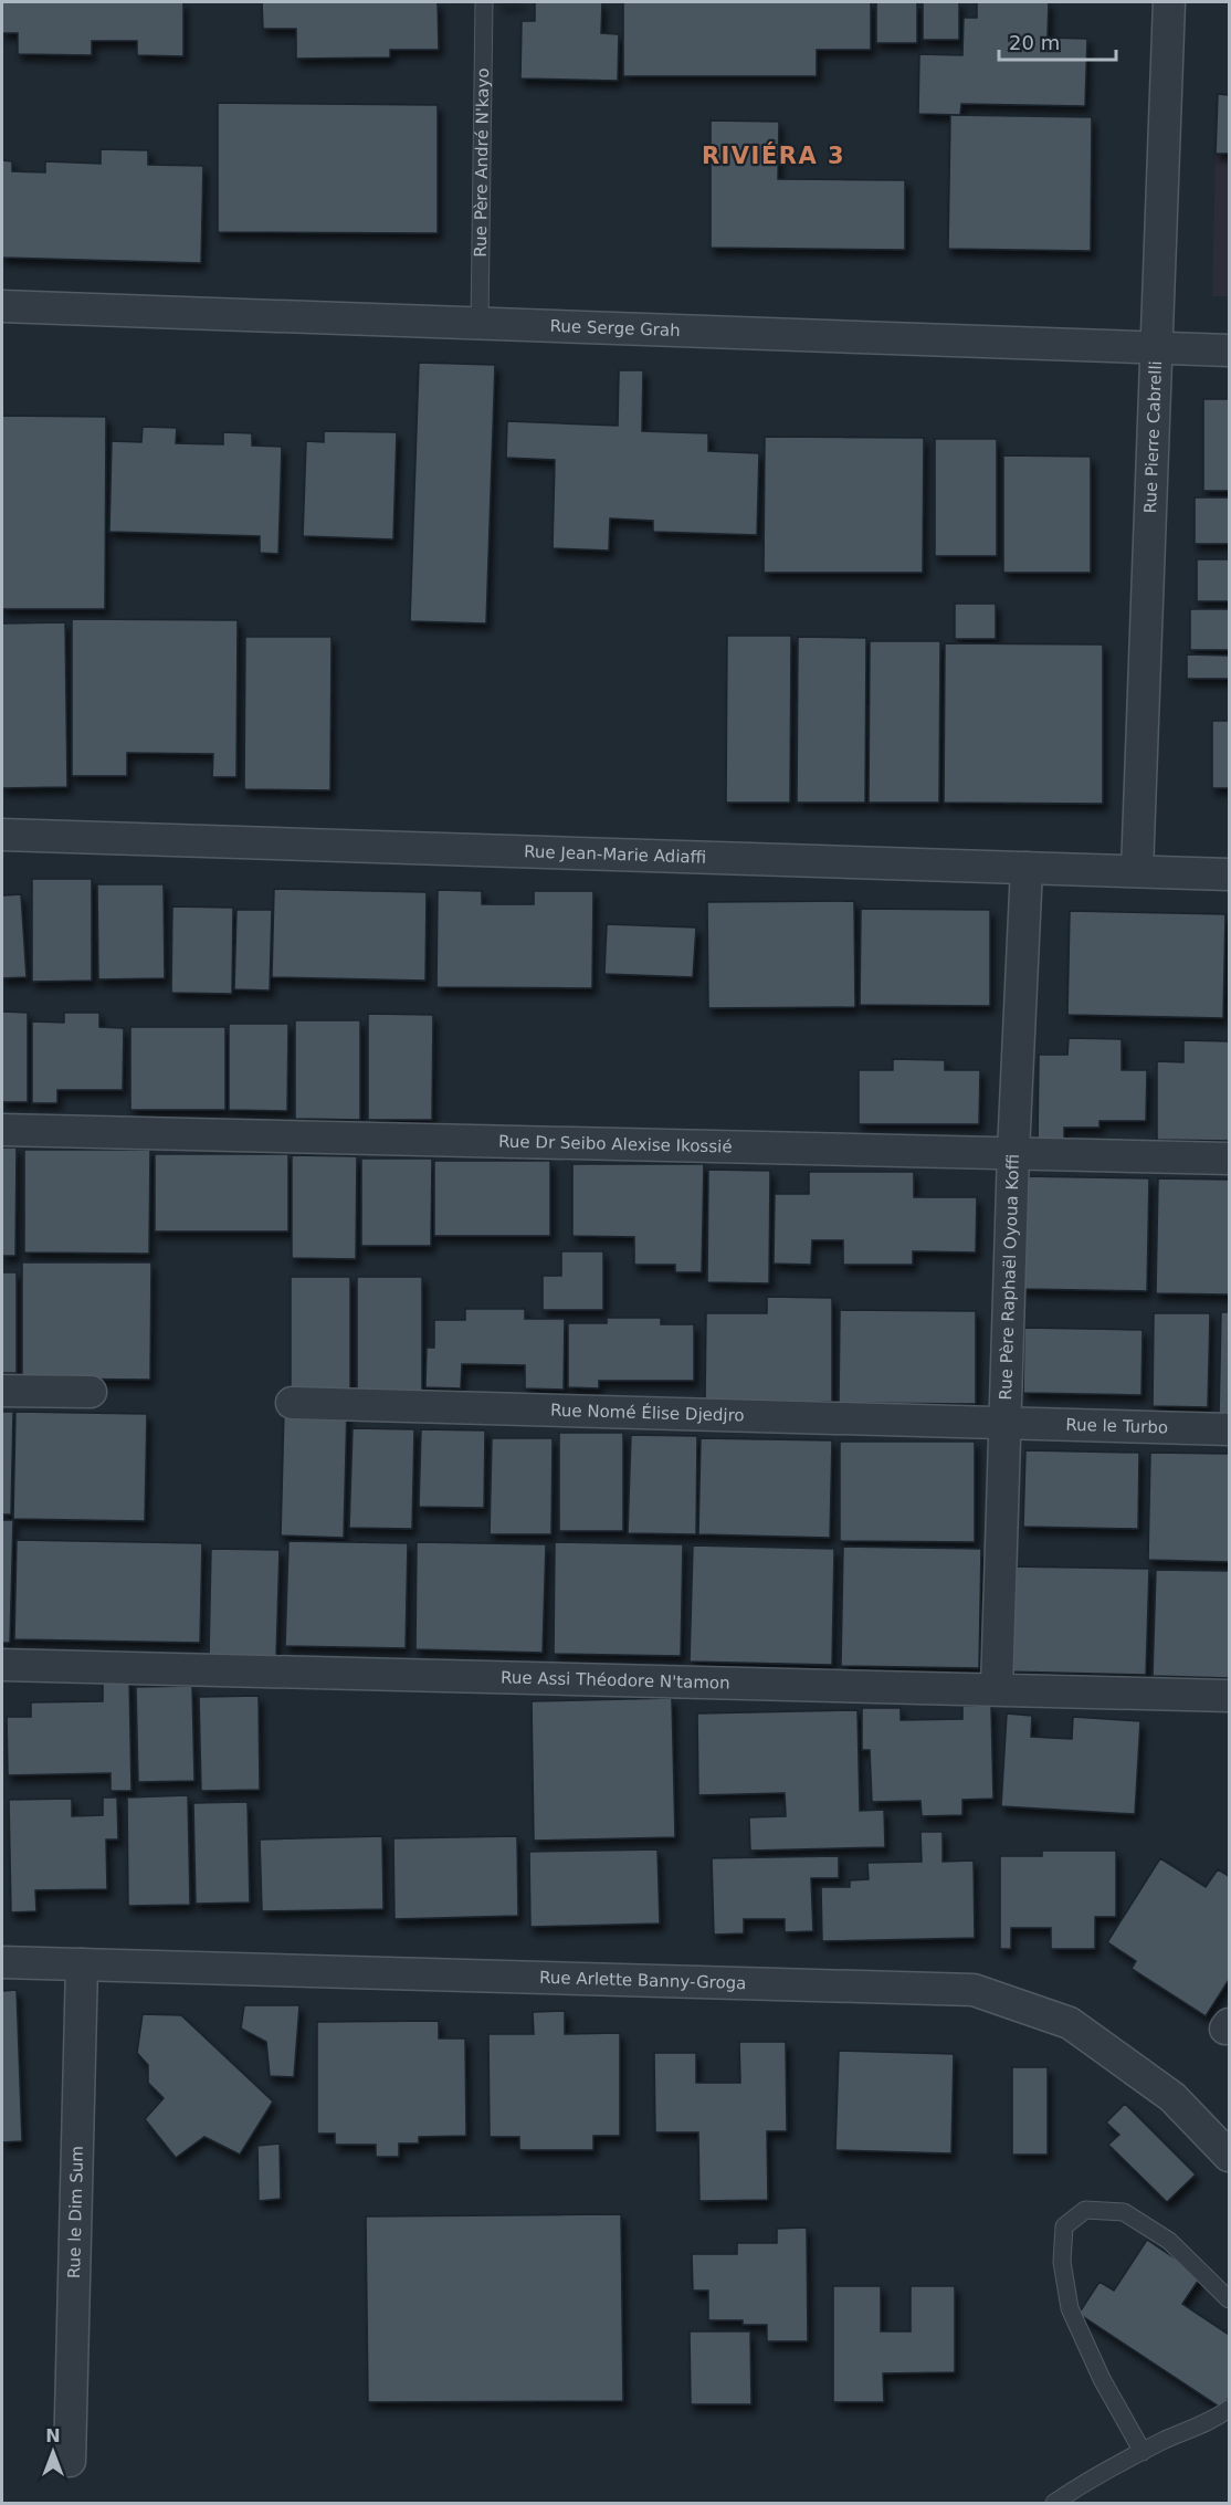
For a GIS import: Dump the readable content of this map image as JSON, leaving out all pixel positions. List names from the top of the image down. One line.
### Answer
{"streets":{"street":["Rue Serge Grah","Rue Pierre Cabrelli","Rue Jean-Marie Adiaffi","Rue Dr Seibo Alexise Ikossié","Rue Père Raphaël Oyoua Koffi","Rue Nomé Élise Djedjro","Rue le Turbo","Rue Assi Théodore N'tamon","Rue Arlette Banny-Groga","Rue le Dim Sum"],"lane":["Rue Père André N'kayo"]},"crossings":[["Rue Père André N'kayo","Rue Serge Grah"],["Rue Serge Grah","Rue Pierre Cabrelli"],["Rue Pierre Cabrelli","Rue Jean-Marie Adiaffi"],["Rue Jean-Marie Adiaffi","Rue Père Raphaël Oyoua Koffi"],["Rue Dr Seibo Alexise Ikossié","Rue Père Raphaël Oyoua Koffi"],["Rue Père Raphaël Oyoua Koffi","Rue Nomé Élise Djedjro"],["Rue Père Raphaël Oyoua Koffi","Rue le Turbo"],["Rue Père Raphaël Oyoua Koffi","Rue Assi Théodore N'tamon"],["Rue Nomé Élise Djedjro","Rue le Turbo"],["Rue Arlette Banny-Groga","Rue le Dim Sum"]],"districts":["RIVIÉRA 3"],"scale_bar":"20 m","north":"top"}
